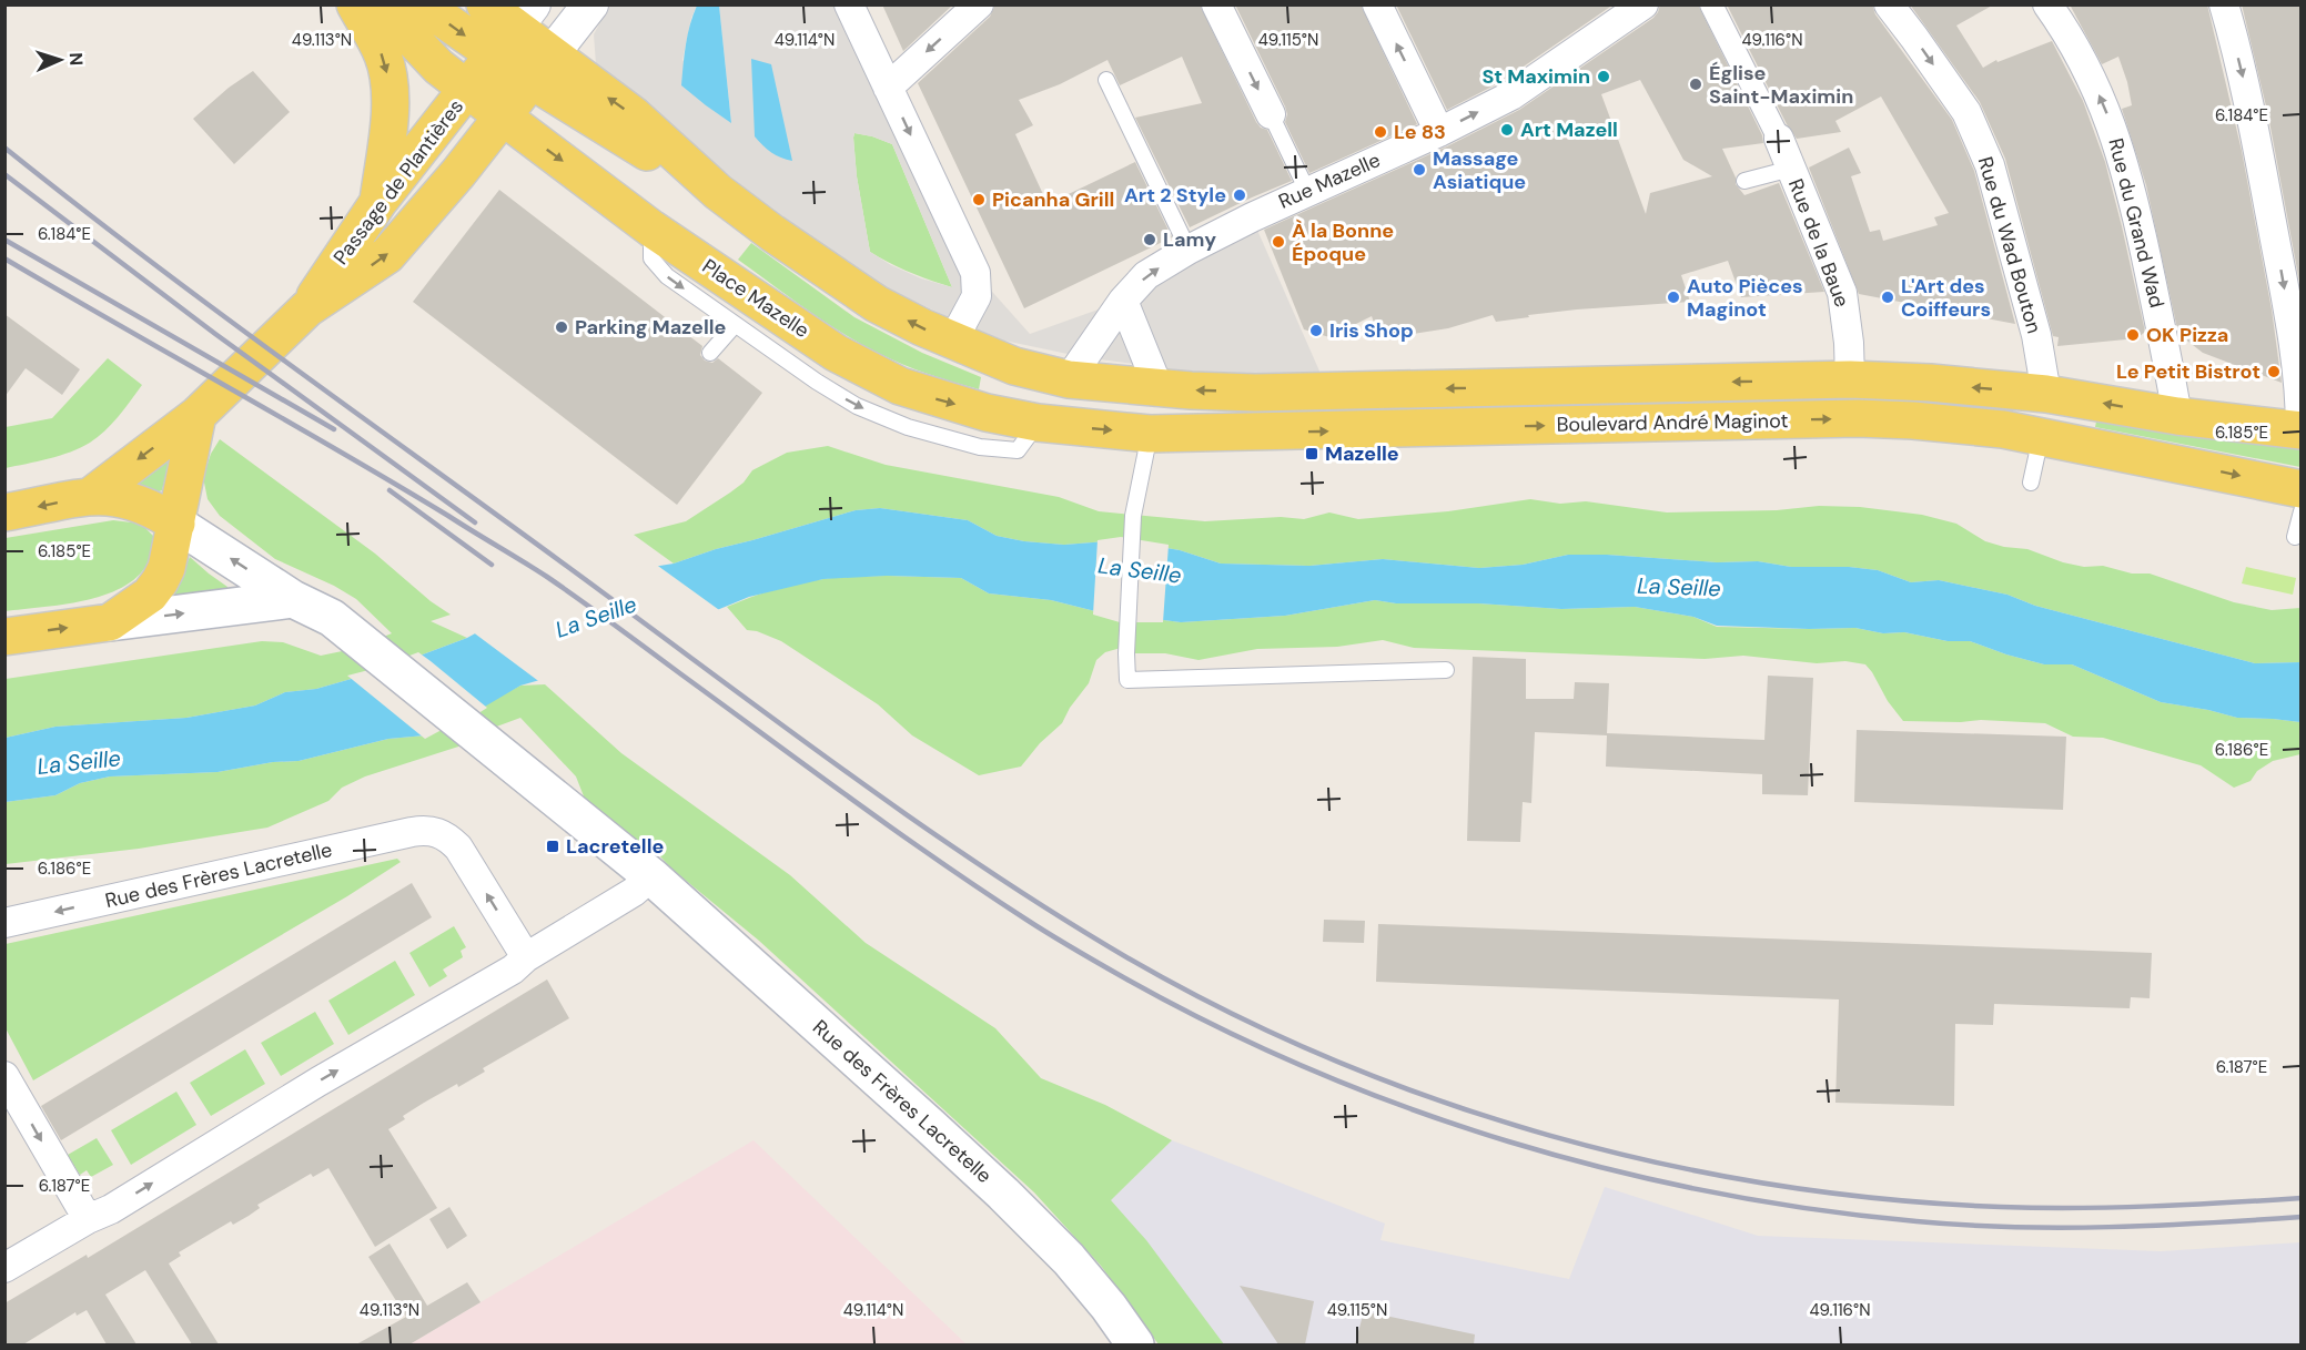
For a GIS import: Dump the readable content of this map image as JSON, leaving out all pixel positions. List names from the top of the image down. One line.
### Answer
{"streets":{"main road":["Passage de Plantières","Place Mazelle","Boulevard André Maginot","Rue des Frères Lacretelle"],"street":["Rue Mazelle","Rue du Grand Wad","Rue de la Baue","Rue du Wad Bouton"]},"crossings":[["Rue Mazelle","Boulevard André Maginot"],["Passage de Plantières","Place Mazelle"],["Rue du Grand Wad","Boulevard André Maginot"],["Rue de la Baue","Boulevard André Maginot"],["Rue du Wad Bouton","Boulevard André Maginot"],["Place Mazelle","Boulevard André Maginot"]],"one_way":["Rue Mazelle","Rue du Wad Bouton"],"water":["La Seille"],"places":{"other":["St Maximin","Église Saint-Maximin","Art Mazell","Le 83","Massage Asiatique","Art 2 Style","Picanha Grill","Lamy","À la Bonne Époque","Auto Pièces Maginot","L'Art des Coiffeurs","Parking Mazelle","Iris Shop","OK Pizza","Le Petit Bistrot"],"transit":["Mazelle","Lacretelle"]},"north":"right","coordinates":["49.113°N","49.114°N","49.115°N","49.116°N","6.184°E","6.185°E","6.186°E","6.187°E"]}
